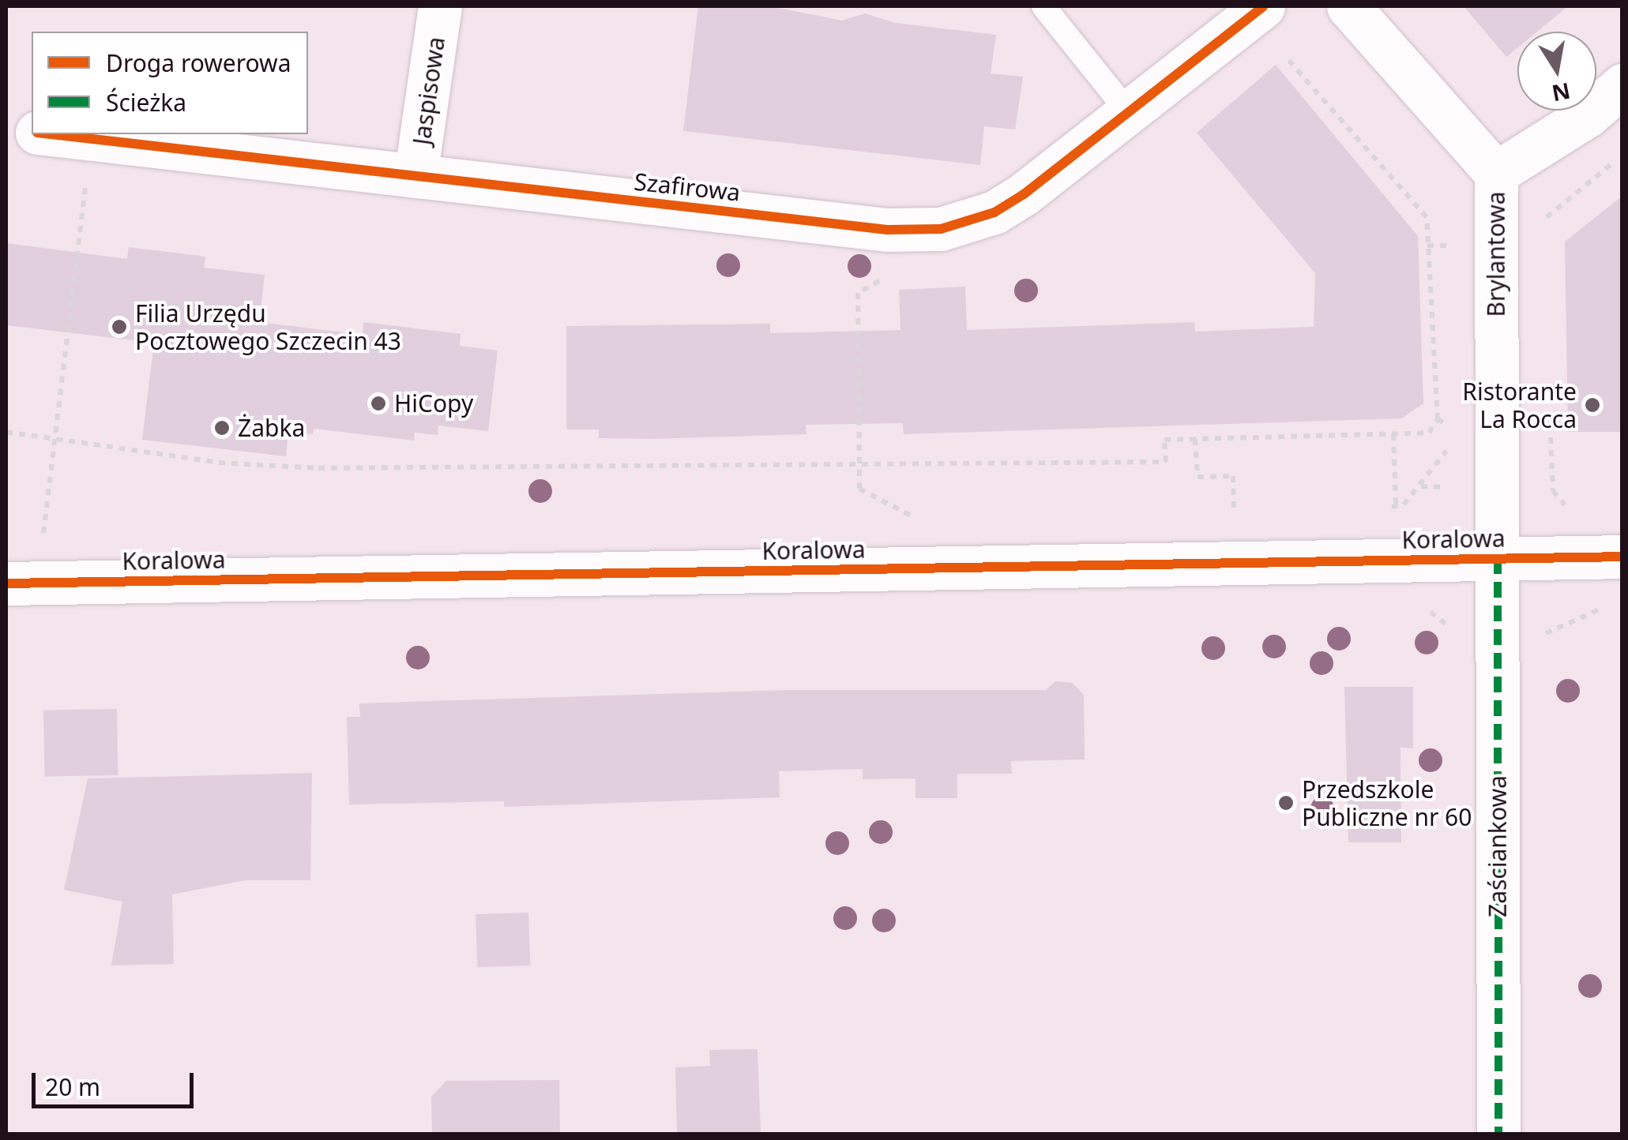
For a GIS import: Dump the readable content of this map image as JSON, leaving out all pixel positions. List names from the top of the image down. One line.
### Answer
{"streets":{"street":["Jaspisowa","Szafirowa","Brylantowa","Koralowa","Zaściankowa"]},"crossings":[["Jaspisowa","Szafirowa"],["Brylantowa","Koralowa"],["Brylantowa","Zaściankowa"],["Koralowa","Zaściankowa"]],"places":["Filia Urzędu Pocztowego Szczecin 43","HiCopy","Ristorante La Rocca","Żabka","Przedszkole Publiczne nr 60"],"legend":["Droga rowerowa","Ścieżka"],"scale_bar":"20 m","north":"bottom"}
